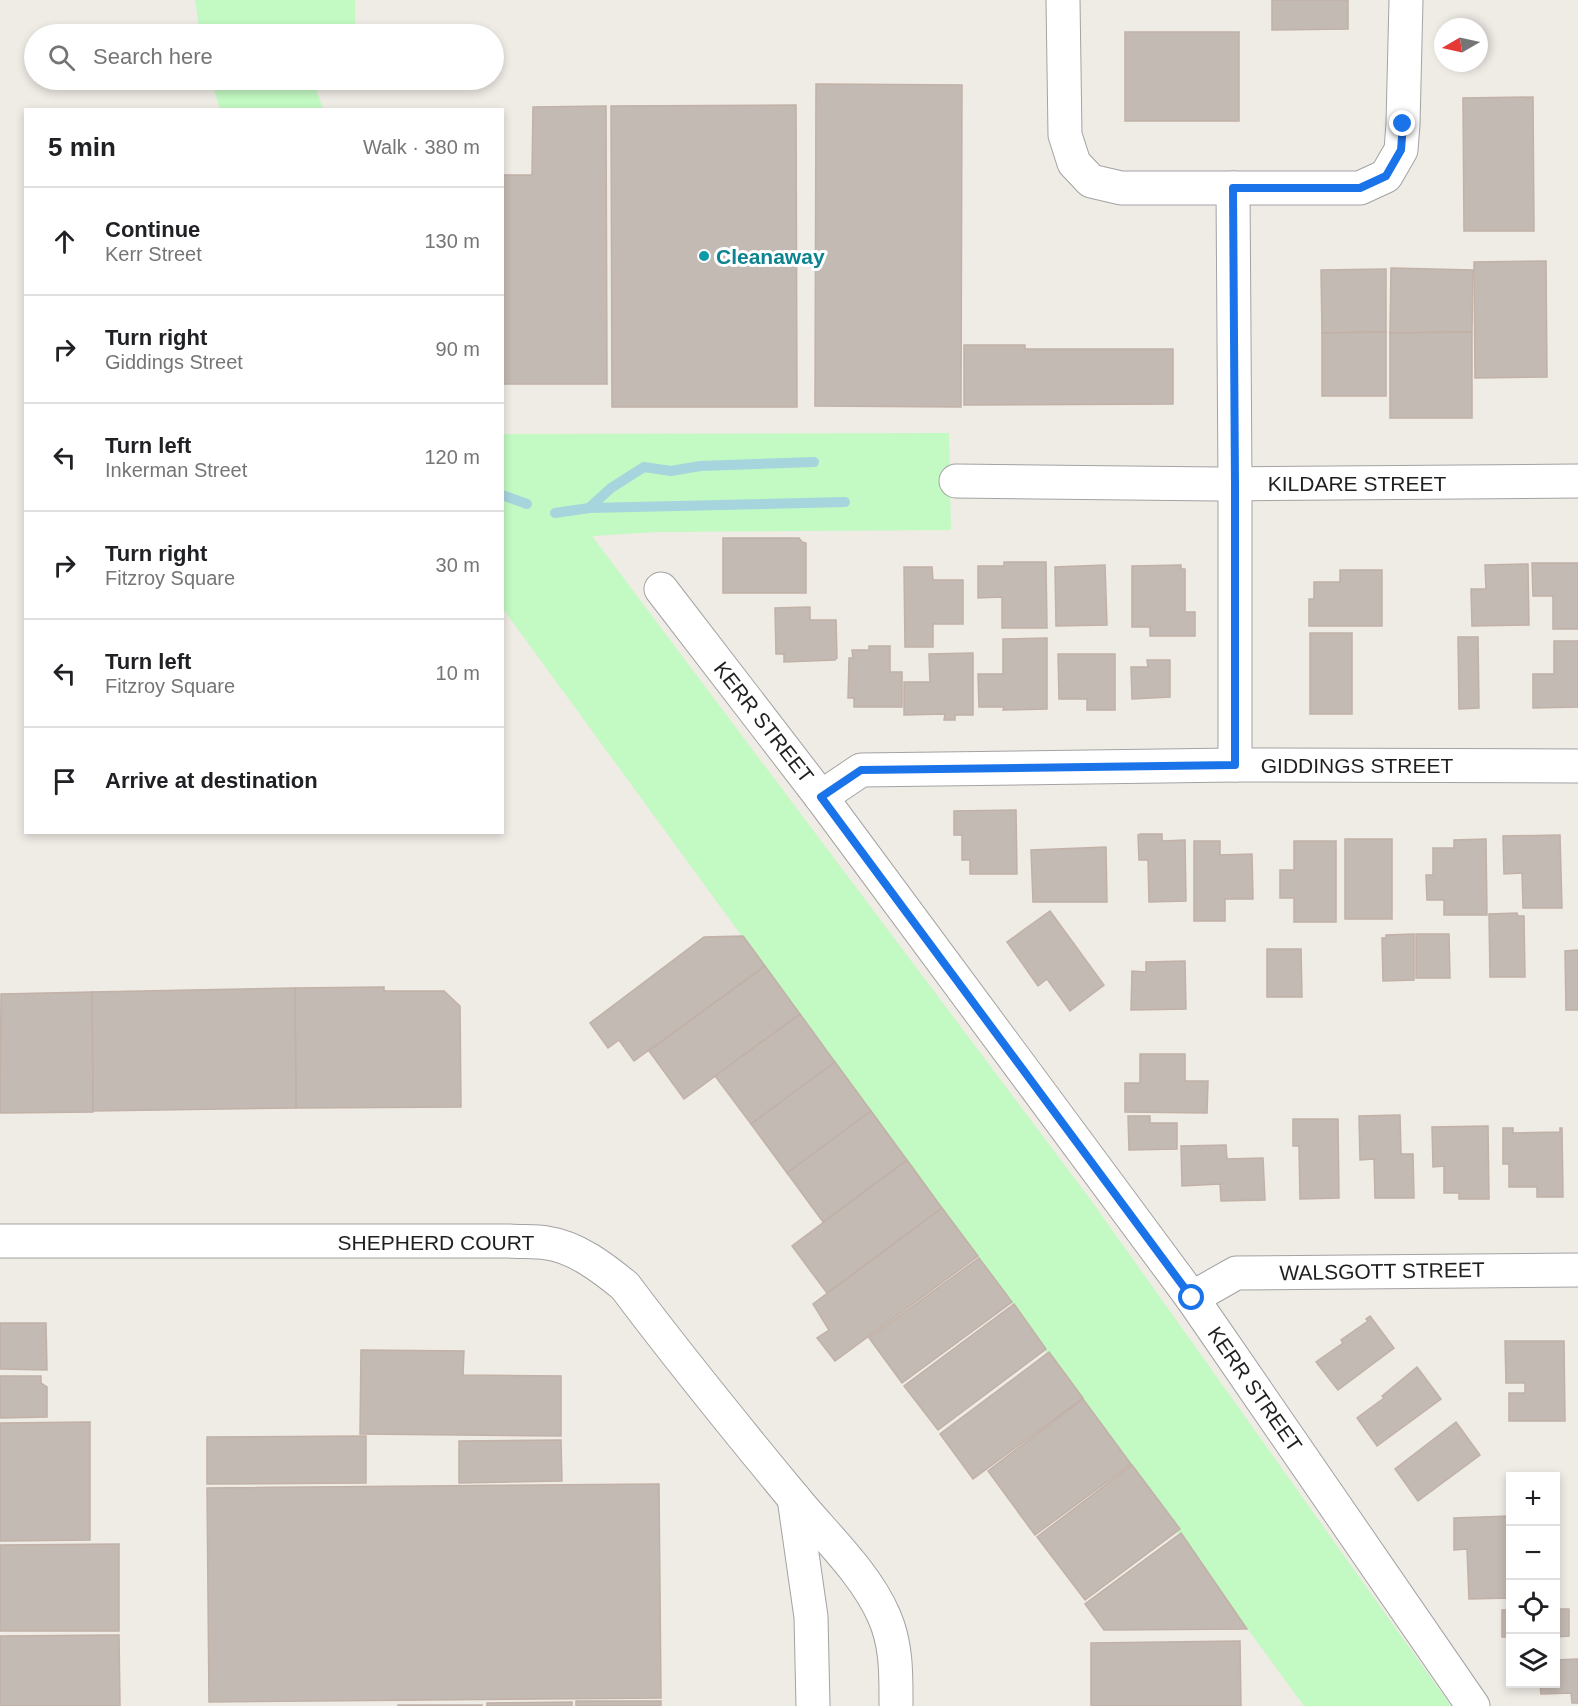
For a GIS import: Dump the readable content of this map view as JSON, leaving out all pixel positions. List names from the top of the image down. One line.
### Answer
{"streets":{"street":["KILDARE STREET","KERR STREET","GIDDINGS STREET","SHEPHERD COURT","WALSGOTT STREET"]},"crossings":[["KERR STREET","GIDDINGS STREET"],["KERR STREET","WALSGOTT STREET"]],"places":["Cleanaway"],"north":"left","page":{"search":"Search here","heading":["5 min","Walk · 380 m"],"list":[["Continue","Kerr Street","130 m"],["Turn right","Giddings Street","90 m"],["Turn left","Inkerman Street","120 m"],["Turn right","Fitzroy Square","30 m"],["Turn left","Fitzroy Square","10 m"],"Arrive at destination"],"map_buttons":["+","−"]}}
